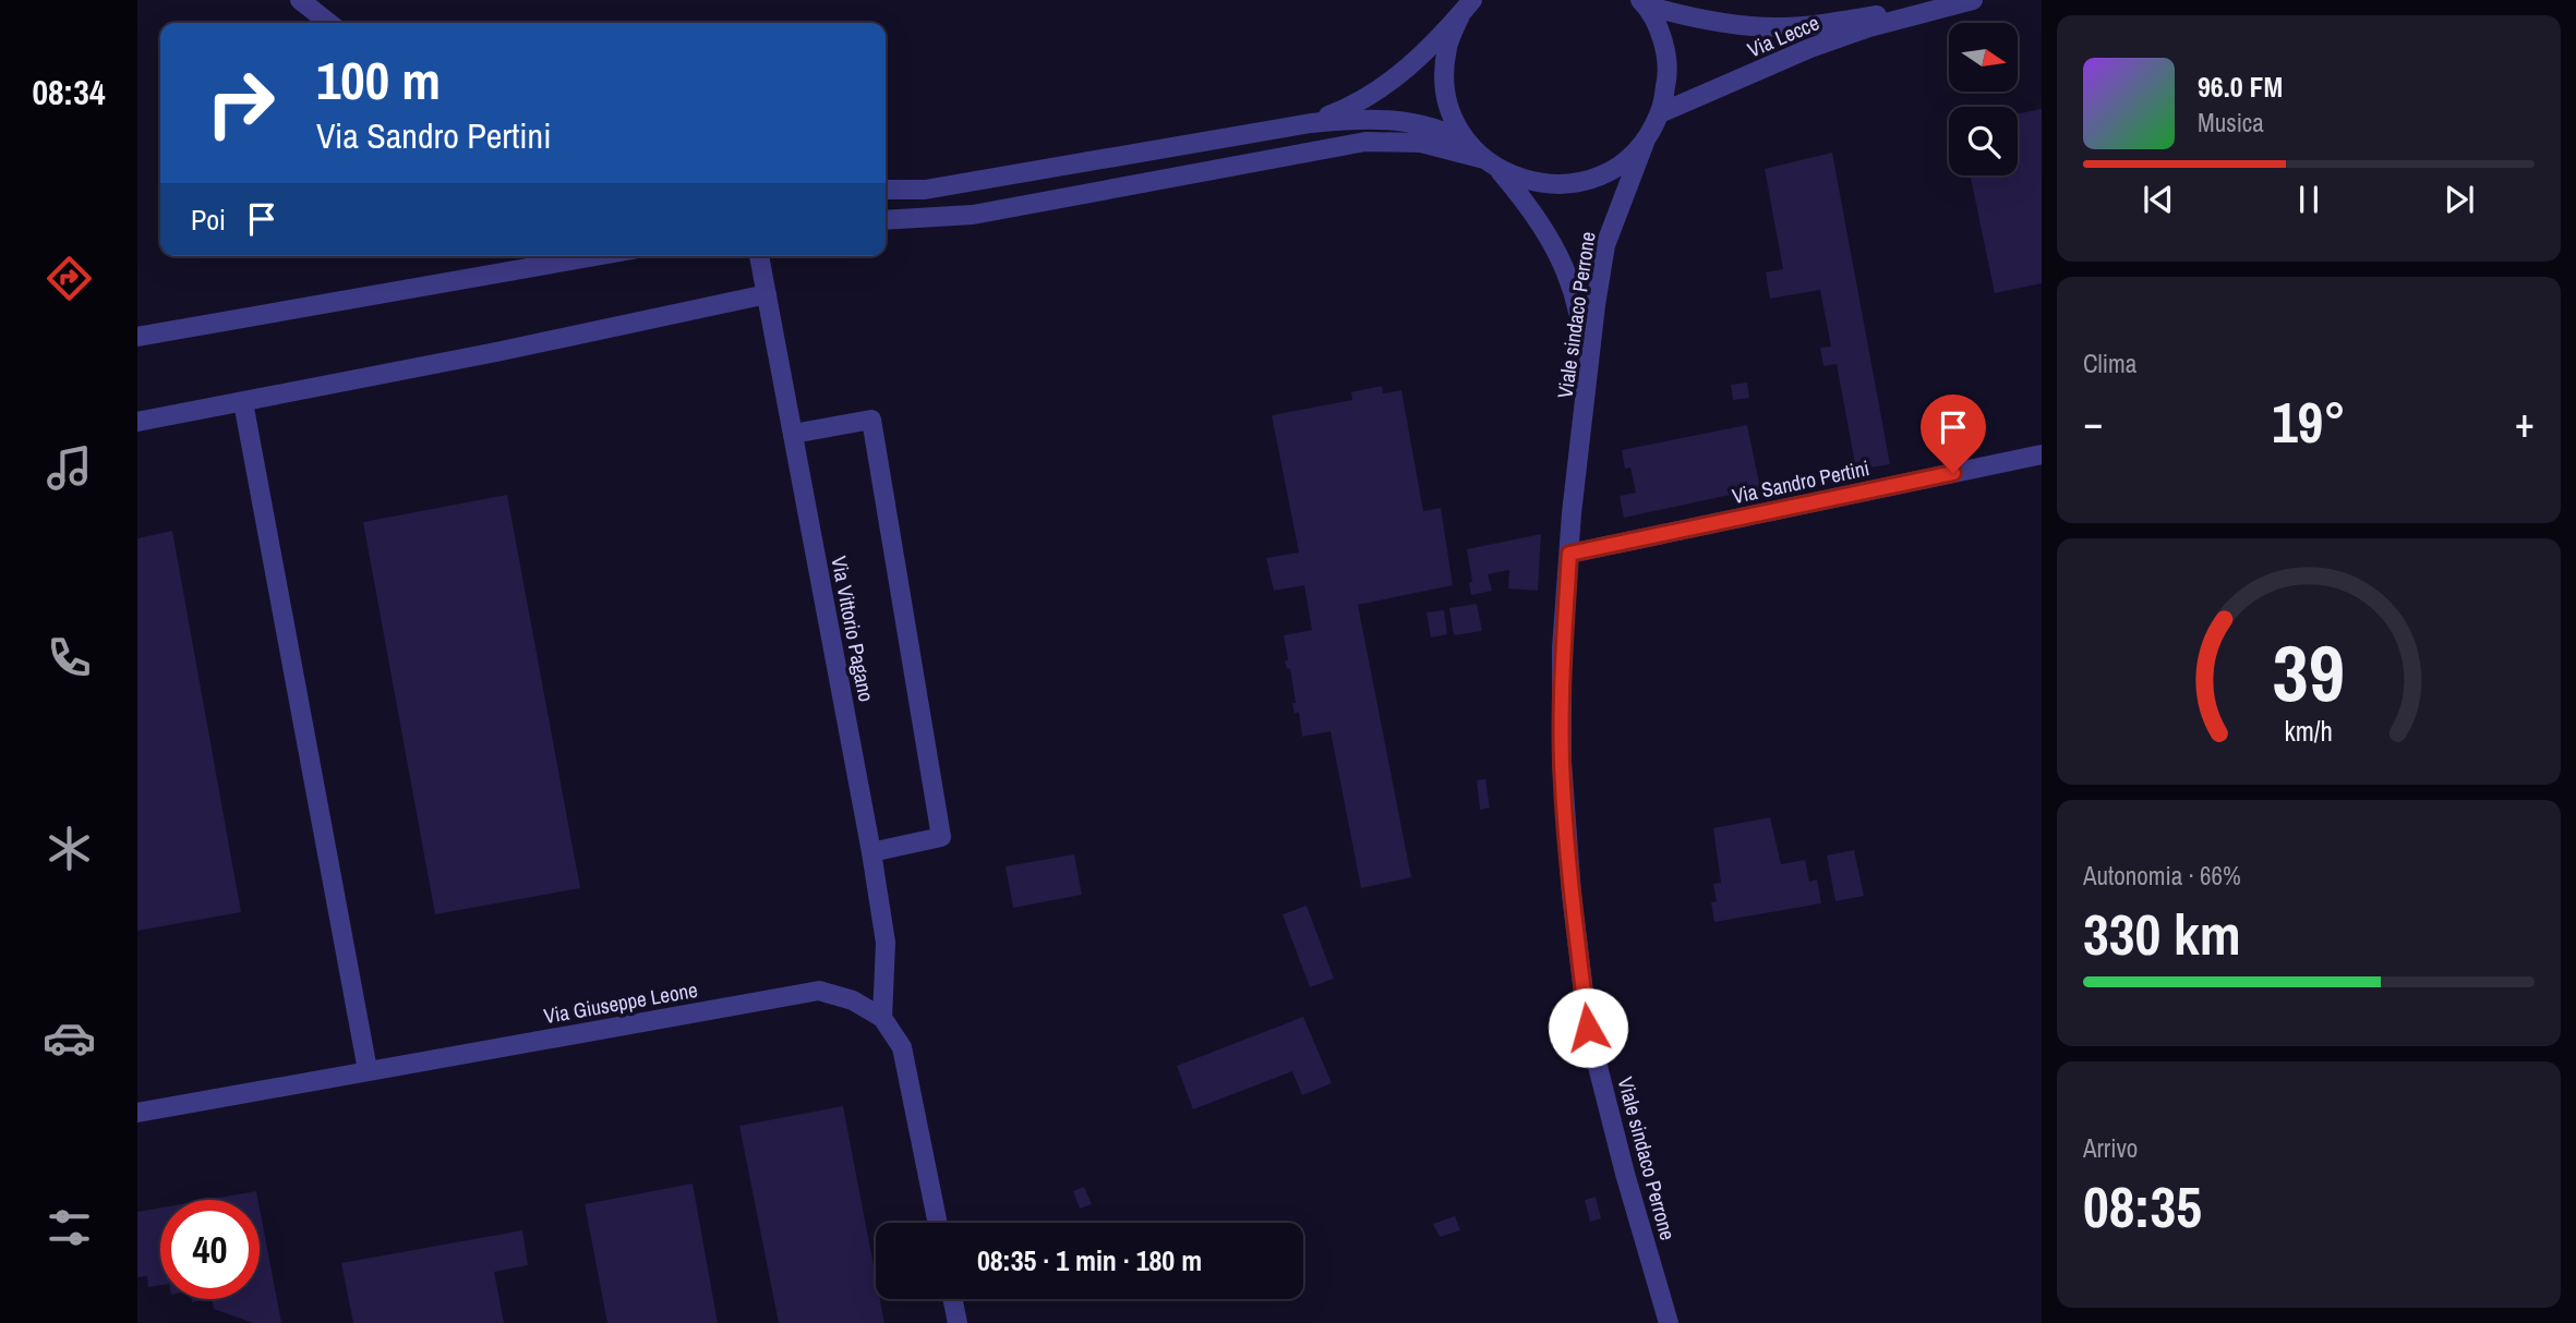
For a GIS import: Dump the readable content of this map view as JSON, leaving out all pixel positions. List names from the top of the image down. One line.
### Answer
{"streets":{"street":["Via Lecce","Viale sindaco Perrone","Via Sandro Pertini","Via Vittorio Pagano","Via Giuseppe Leone"]},"crossings":[["Viale sindaco Perrone","Via Sandro Pertini"],["Via Vittorio Pagano","Via Giuseppe Leone"]],"north":"right","page":{"tabs":"08:34","turn":["100 m","Via Sandro Pertini"],"song":["96.0 FM","Musica"],"then":"Poi","tile":["Clima",["Autonomia · 66%","330 km"],["Arrivo","08:35"]],"heat":["−","19°","+"],"limit":"40","trip":"08:35 · 1 min · 180 m","gauge":["39","km/h"]}}
